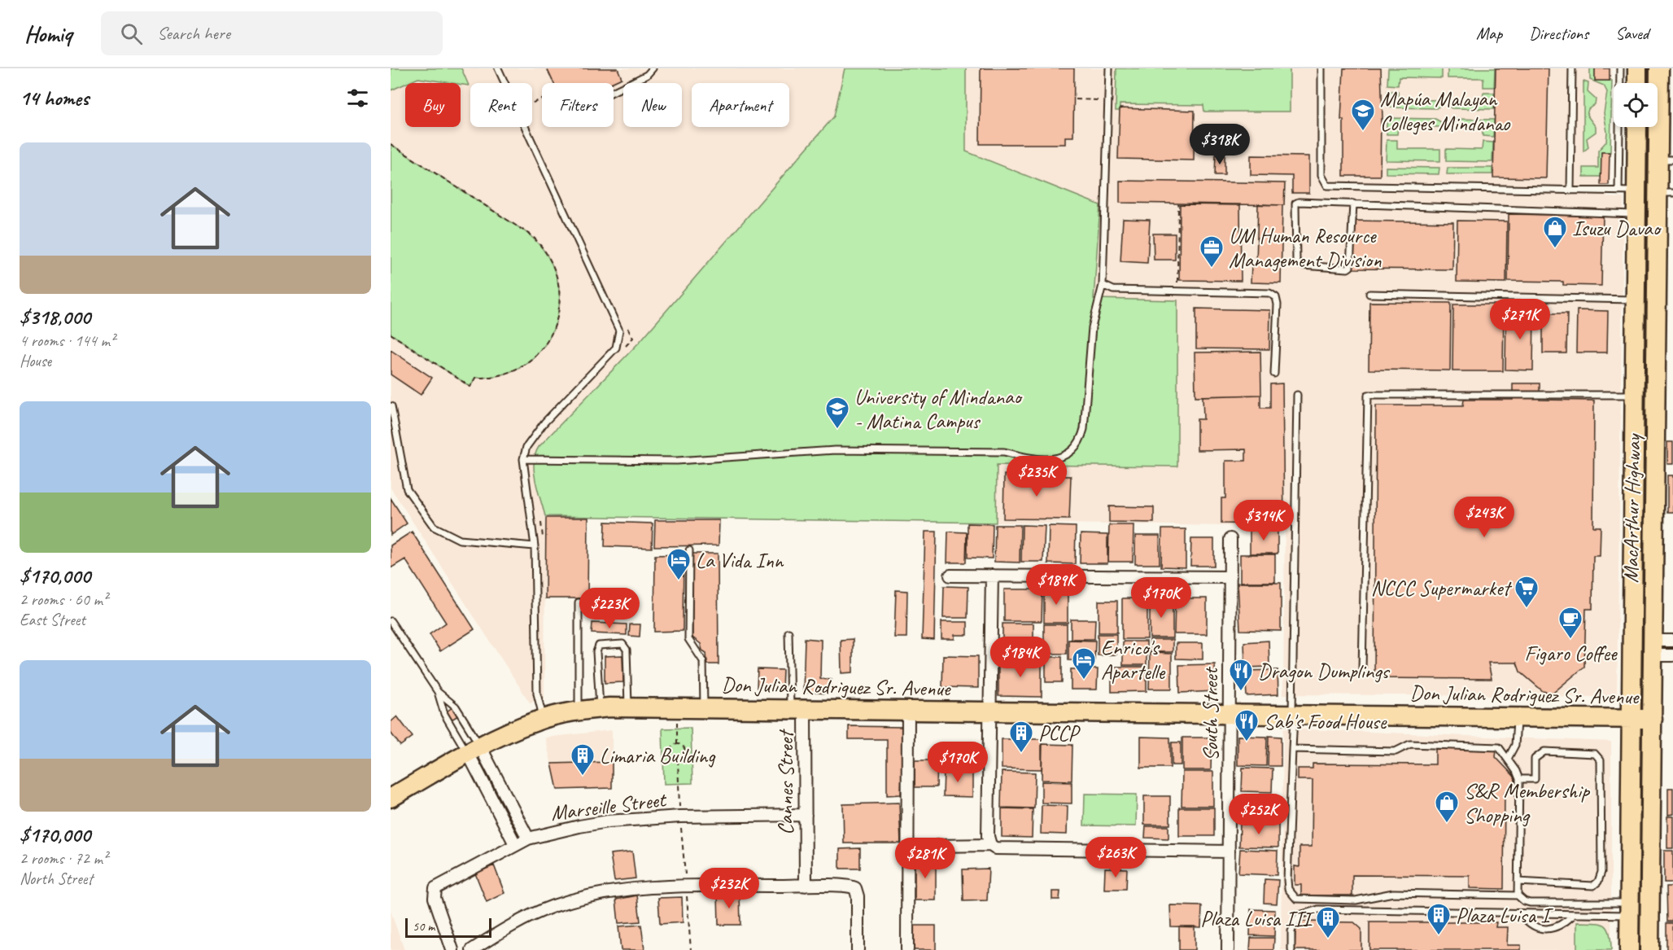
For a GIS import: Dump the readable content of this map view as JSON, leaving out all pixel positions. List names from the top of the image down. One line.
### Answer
{"streets":{"main road":["MacArthur Highway","Don Julian Rodriguez Sr. Avenue"],"street":["South Street","Cannes Street","Marseille Street"]},"crossings":[["MacArthur Highway","Don Julian Rodriguez Sr. Avenue"],["Don Julian Rodriguez Sr. Avenue","South Street"],["Don Julian Rodriguez Sr. Avenue","Cannes Street"],["Cannes Street","Marseille Street"]],"places":{"school or university":["Mapúa Malayan Colleges Mindanao","University of Mindanao - Matina Campus"],"shop":["Isuzu Davao","S&R Membership Shopping"],"office":["UM Human Resource Management Division"],"hotel":["La Vida Inn","Enrico's Apartelle"],"supermarket":["NCCC Supermarket"],"cafe":["Figaro Coffee"],"restaurant":["Dragon Dumplings","Sab's Food House"],"building":["PCCP","Limaria Building","Plaza Luisa I","Plaza Luisa III"]},"scale_bar":"50 m","page":{"header":"Homiq","search":"Search here","nav":["Map","Directions","Saved"],"heading":"14 homes","chip":["Buy","Rent","Filters","New","Apartment"],"price":["$318K","$271K","$235K","$243K","$314K","$189K","$170K","$223K","$184K","$170K","$252K","$263K","$281K","$232K"],"list":[{"name":"$318,000","note":"4 rooms · 144 m² · House"},{"name":"$170,000","note":"2 rooms · 60 m² · East Street"},{"name":"$170,000","note":"2 rooms · 72 m² · North Street"}],"scale":"50 m"}}
